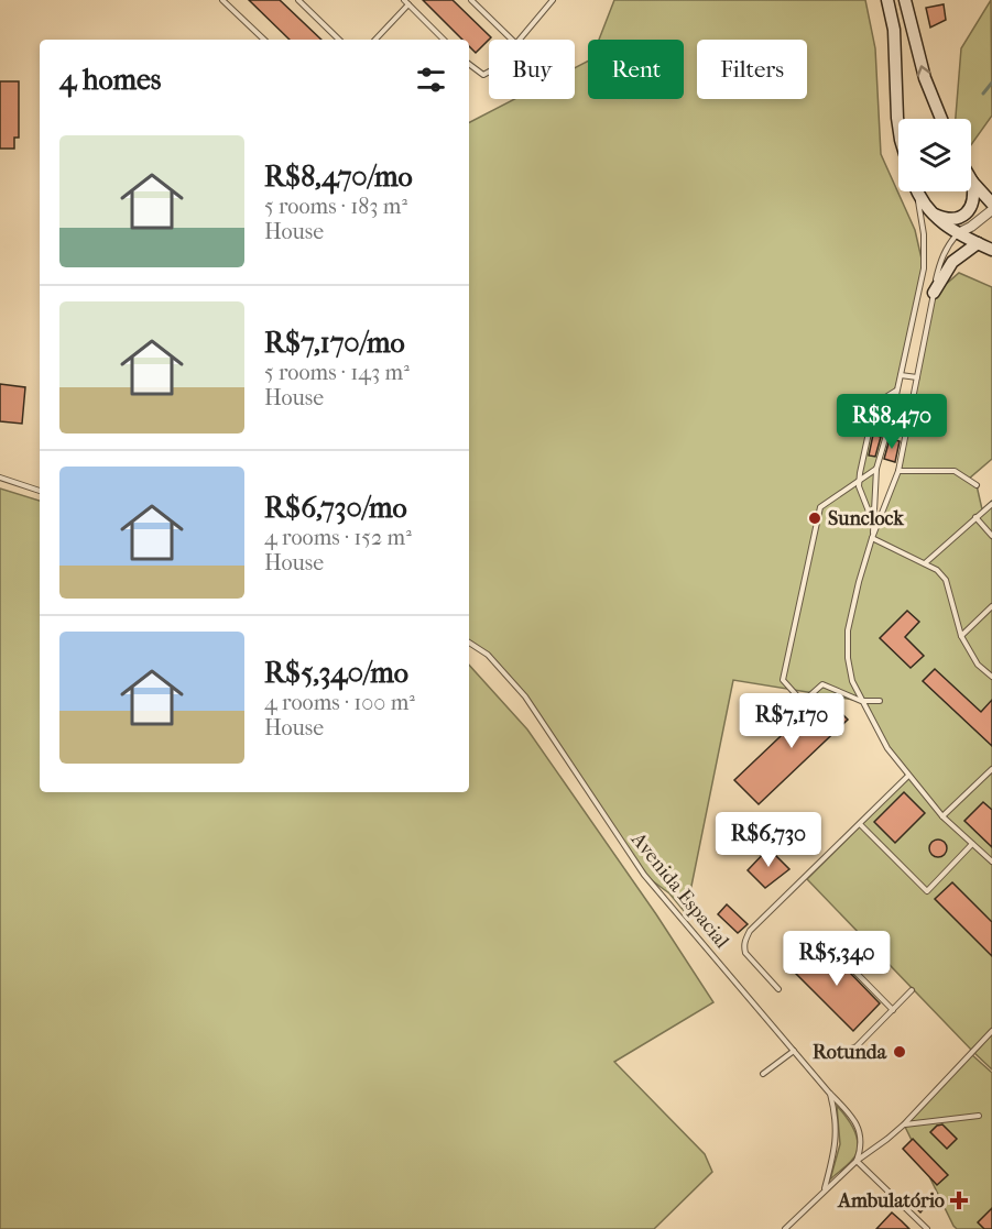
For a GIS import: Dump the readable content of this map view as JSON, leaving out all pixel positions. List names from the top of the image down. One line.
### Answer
{"streets":{"lane":["Avenida Espacial"]},"places":{"other":["Sunclock","Rotunda"],"health":["Ambulatório"]},"page":{"chip":["Buy","Rent","Filters"],"heading":"4 homes","list":[{"name":"R$8,470/mo","note":"5 rooms · 183 m² · House"},{"name":"R$7,170/mo","note":"5 rooms · 143 m² · House"},{"name":"R$6,730/mo","note":"4 rooms · 152 m² · House"},{"name":"R$5,340/mo","note":"4 rooms · 100 m² · House"}],"price":["R$8,470","R$7,170","R$6,730","R$5,340"]}}
